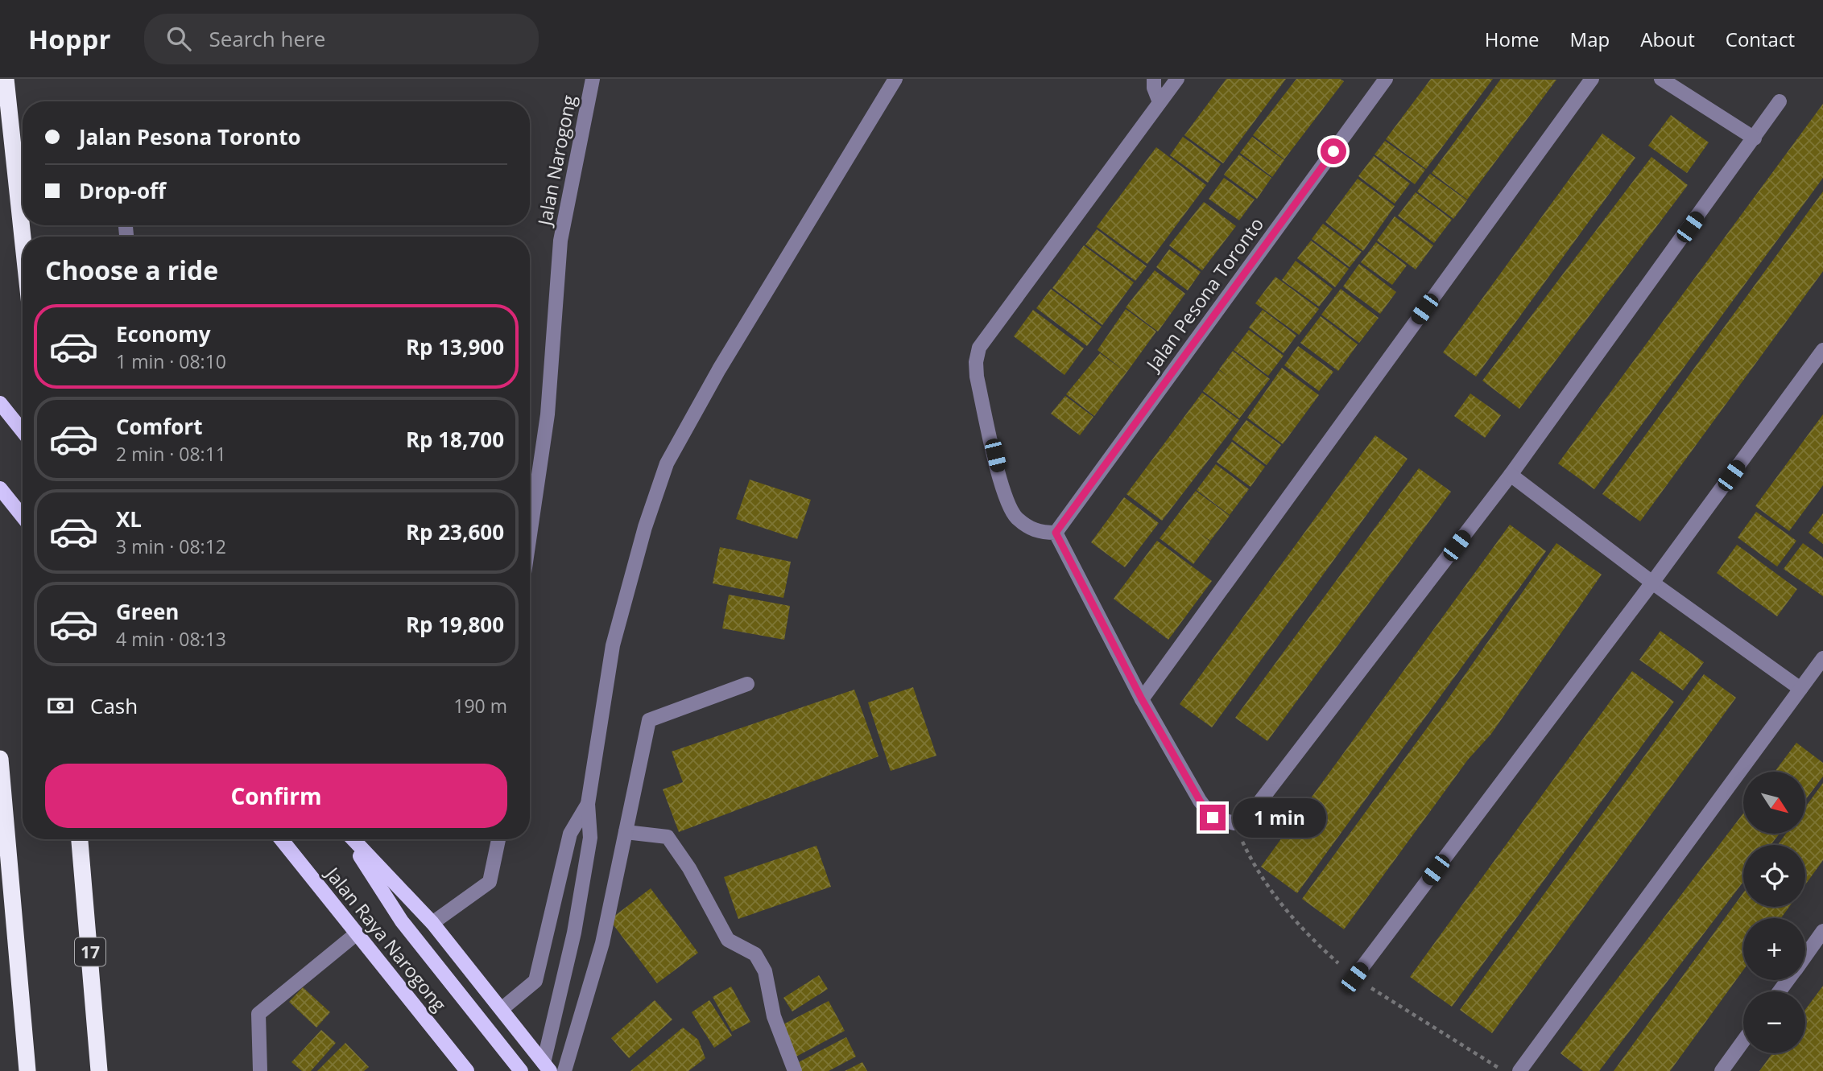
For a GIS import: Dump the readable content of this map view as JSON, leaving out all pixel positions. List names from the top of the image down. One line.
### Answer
{"streets":{"highway":["17"],"main road":["Jalan Raya Narogong"],"street":["Jalan Narogong","Jalan Pesona Toronto"]},"north":"bottom right","page":{"header":"Hoppr","search":"Search here","nav":["Home","Map","About","Contact"],"banner":["Jalan Pesona Toronto","Drop-off"],"heading":"Choose a ride","list":[{"name":"Economy","note":"1 min · 08:10","value":"Rp 13,900"},{"name":"Comfort","note":"2 min · 08:11","value":"Rp 18,700"},{"name":"XL","note":"3 min · 08:12","value":"Rp 23,600"},{"name":"Green","note":"4 min · 08:13","value":"Rp 19,800"}],"pay":["Cash","190 m"],"buttons":"Confirm","map_buttons":["+","−"],"bubble":"1 min"}}
